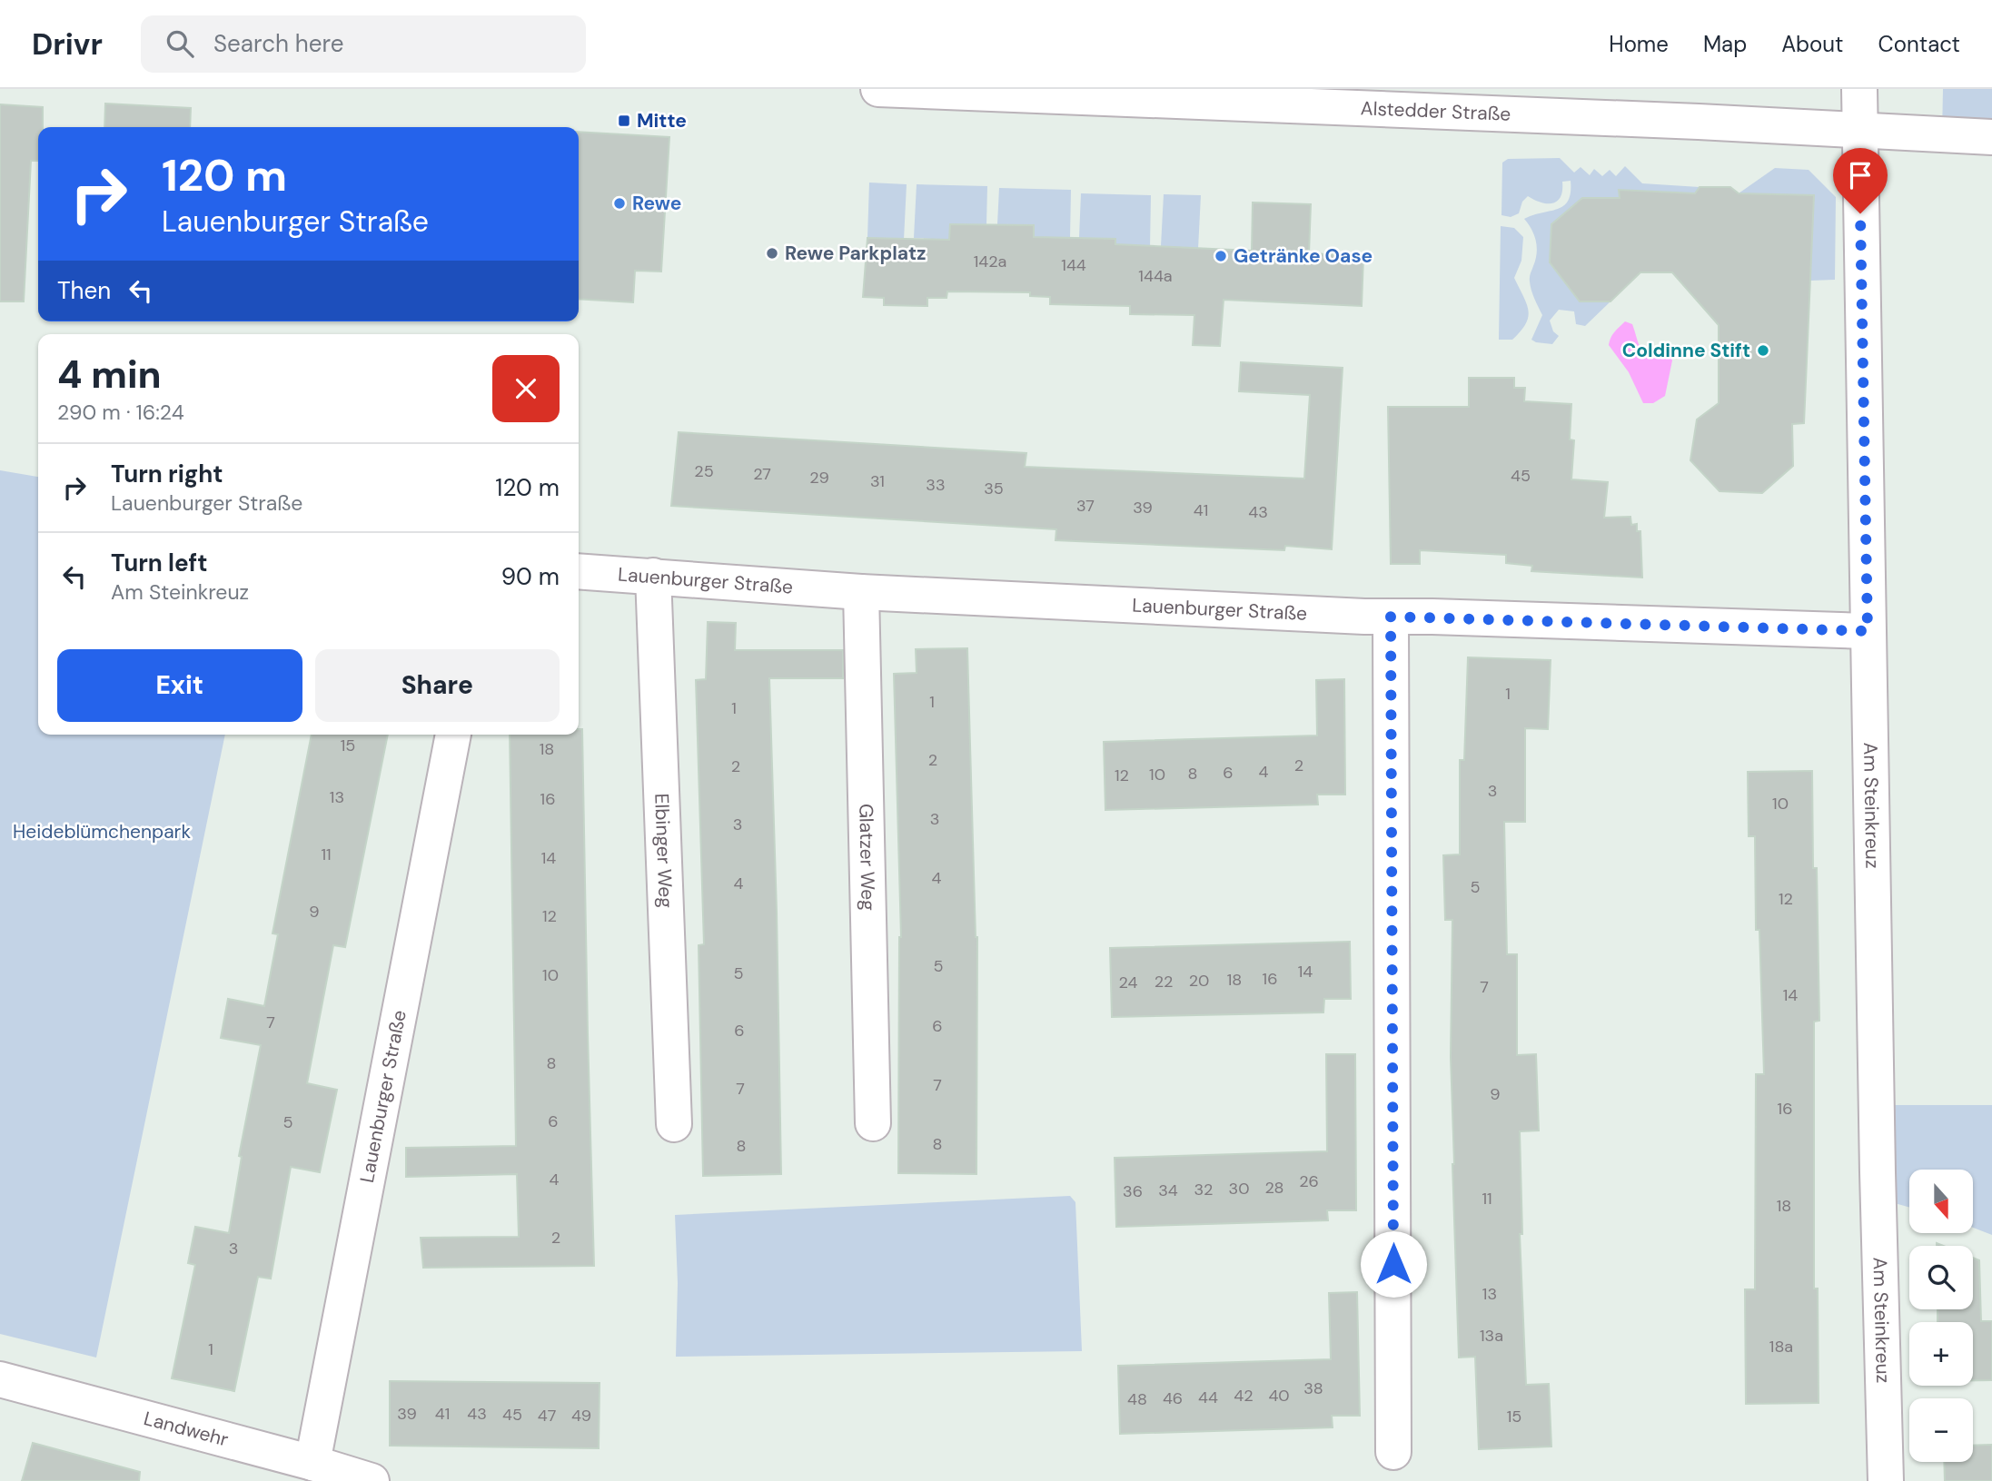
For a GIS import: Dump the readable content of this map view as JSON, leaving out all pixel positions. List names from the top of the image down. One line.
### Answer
{"streets":{"street":["Alstedder Straße","Lauenburger Straße","Am Steinkreuz","Elbinger Weg","Glatzer Weg","Landwehr"]},"crossings":[["Alstedder Straße","Am Steinkreuz"],["Lauenburger Straße","Am Steinkreuz"],["Lauenburger Straße","Elbinger Weg"],["Lauenburger Straße","Glatzer Weg"],["Lauenburger Straße","Landwehr"]],"parks":["Heideblümchenpark"],"places":{"transit":["Mitte"],"other":["Rewe","Rewe Parkplatz","Getränke Oase","Coldinne Stift"]},"house_numbers":["142a","144","144a","25","27","45","29","31","33","35","37","39","41","43","1","1","1","15","18","2","2","2","4","6","8","10","12","3","13","16","10","3","3","11","14","4","4","5","12","9","12","5","14","5","10","16","18","20","22","24","7","14","7","6","6","8","7","7","9","16","6","5","8","8","4","26","28","30","32","34","36","11","18","2","3","13","13a","18a","1","38","42","40","44","46","48","39","41","43","45","47","49","15"],"north":"bottom","page":{"header":"Drivr","search":"Search here","nav":["Home","Map","About","Contact"],"turn":["120 m","Lauenburger Straße"],"then":"Then","heading":["4 min","290 m · 16:24"],"list":[{"name":"Turn right","note":"Lauenburger Straße","value":"120 m"},{"name":"Turn left","note":"Am Steinkreuz","value":"90 m"}],"buttons":["Exit","Share"],"map_buttons":["+","−"]}}
